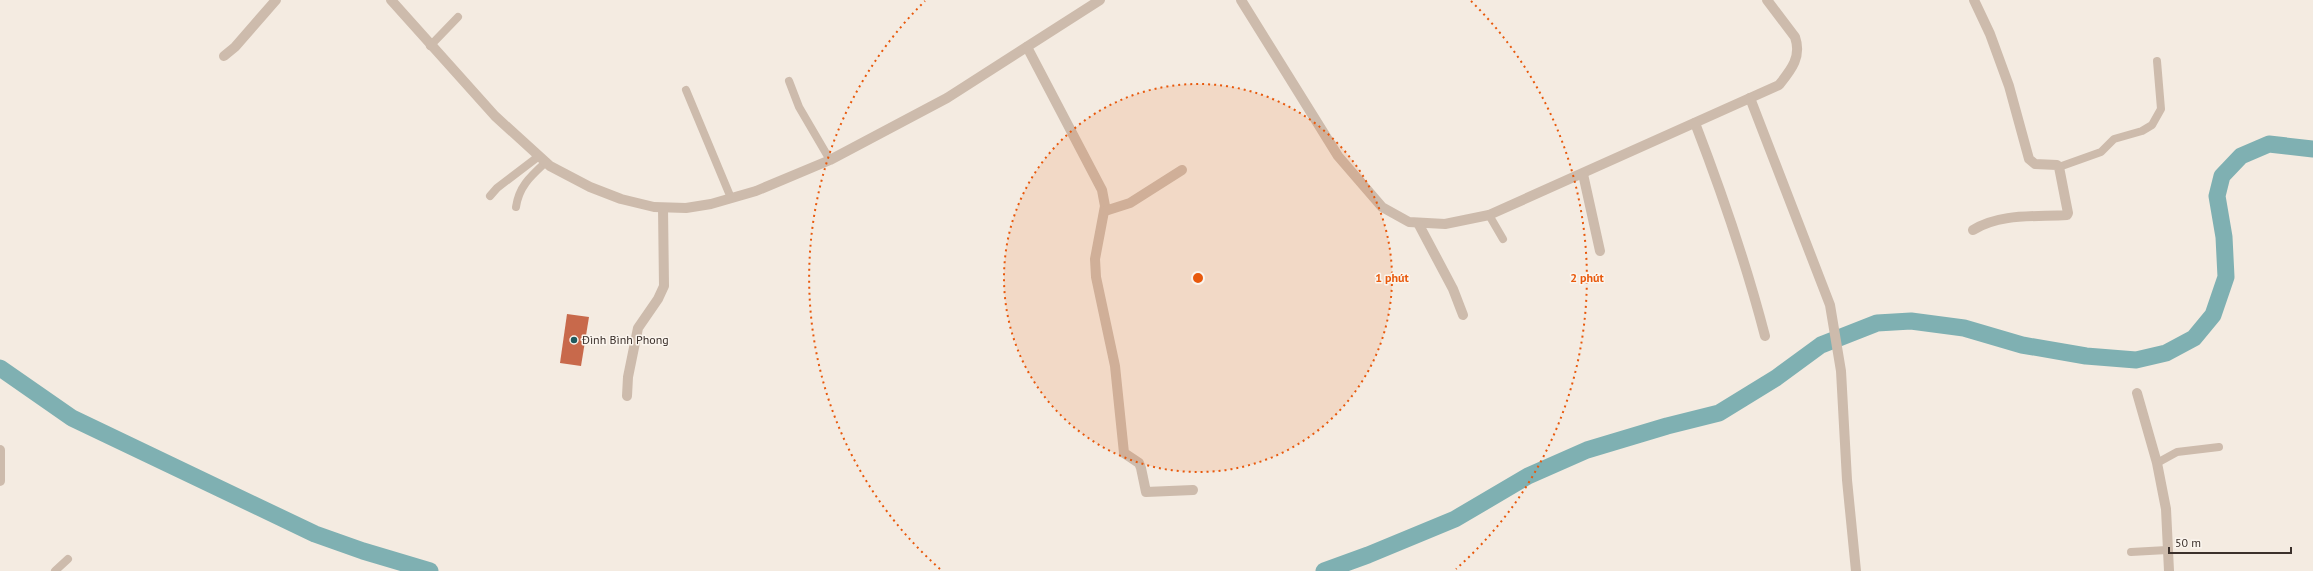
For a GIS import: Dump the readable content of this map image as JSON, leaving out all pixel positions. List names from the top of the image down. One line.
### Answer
{"places":["Đình Bình Phong"],"scale_bar":"50 m","rings":["1 phút","2 phút"]}
